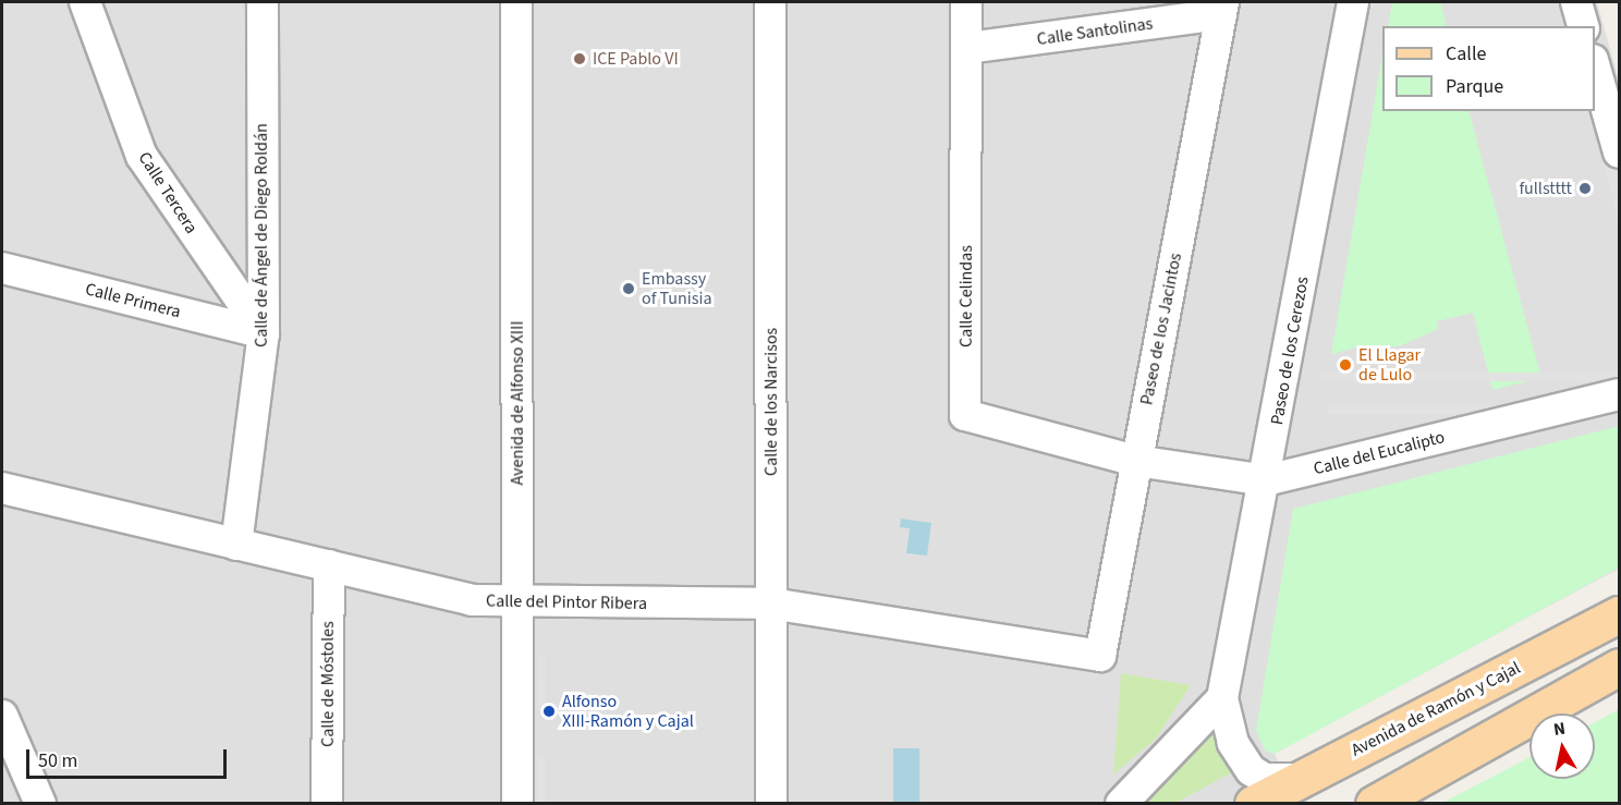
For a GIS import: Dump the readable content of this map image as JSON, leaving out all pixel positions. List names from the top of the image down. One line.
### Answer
{"streets":{"main road":["Avenida de Ramón y Cajal"],"street":["Calle Santolinas","Calle Tercera","Calle de Ángel de Diego Roldán","Calle Celindas","Calle Primera","Paseo de los Jacintos","Paseo de los Cerezos","Calle de los Narcisos","Avenida de Alfonso XIII","Calle del Eucalipto","Calle del Pintor Ribera","Calle de Móstoles"]},"crossings":[["Calle Santolinas","Calle Celindas"],["Calle Santolinas","Paseo de los Jacintos"],["Calle Tercera","Calle de Ángel de Diego Roldán"],["Calle Tercera","Calle Primera"],["Calle de Ángel de Diego Roldán","Calle Primera"],["Calle de Ángel de Diego Roldán","Calle del Pintor Ribera"],["Calle Celindas","Paseo de los Jacintos"],["Calle Celindas","Calle del Eucalipto"],["Paseo de los Jacintos","Calle del Eucalipto"],["Paseo de los Jacintos","Calle del Pintor Ribera"],["Paseo de los Cerezos","Calle del Eucalipto"],["Paseo de los Cerezos","Avenida de Ramón y Cajal"],["Calle de los Narcisos","Calle del Pintor Ribera"],["Avenida de Alfonso XIII","Calle del Pintor Ribera"],["Calle del Pintor Ribera","Calle de Móstoles"]],"places":["ICE Pablo VI","fullstttt","Embassy of Tunisia","El Llagar de Lulo","Alfonso XIII-Ramón y Cajal"],"legend":["Calle","Parque"],"scale_bar":"50 m","north":"top"}
